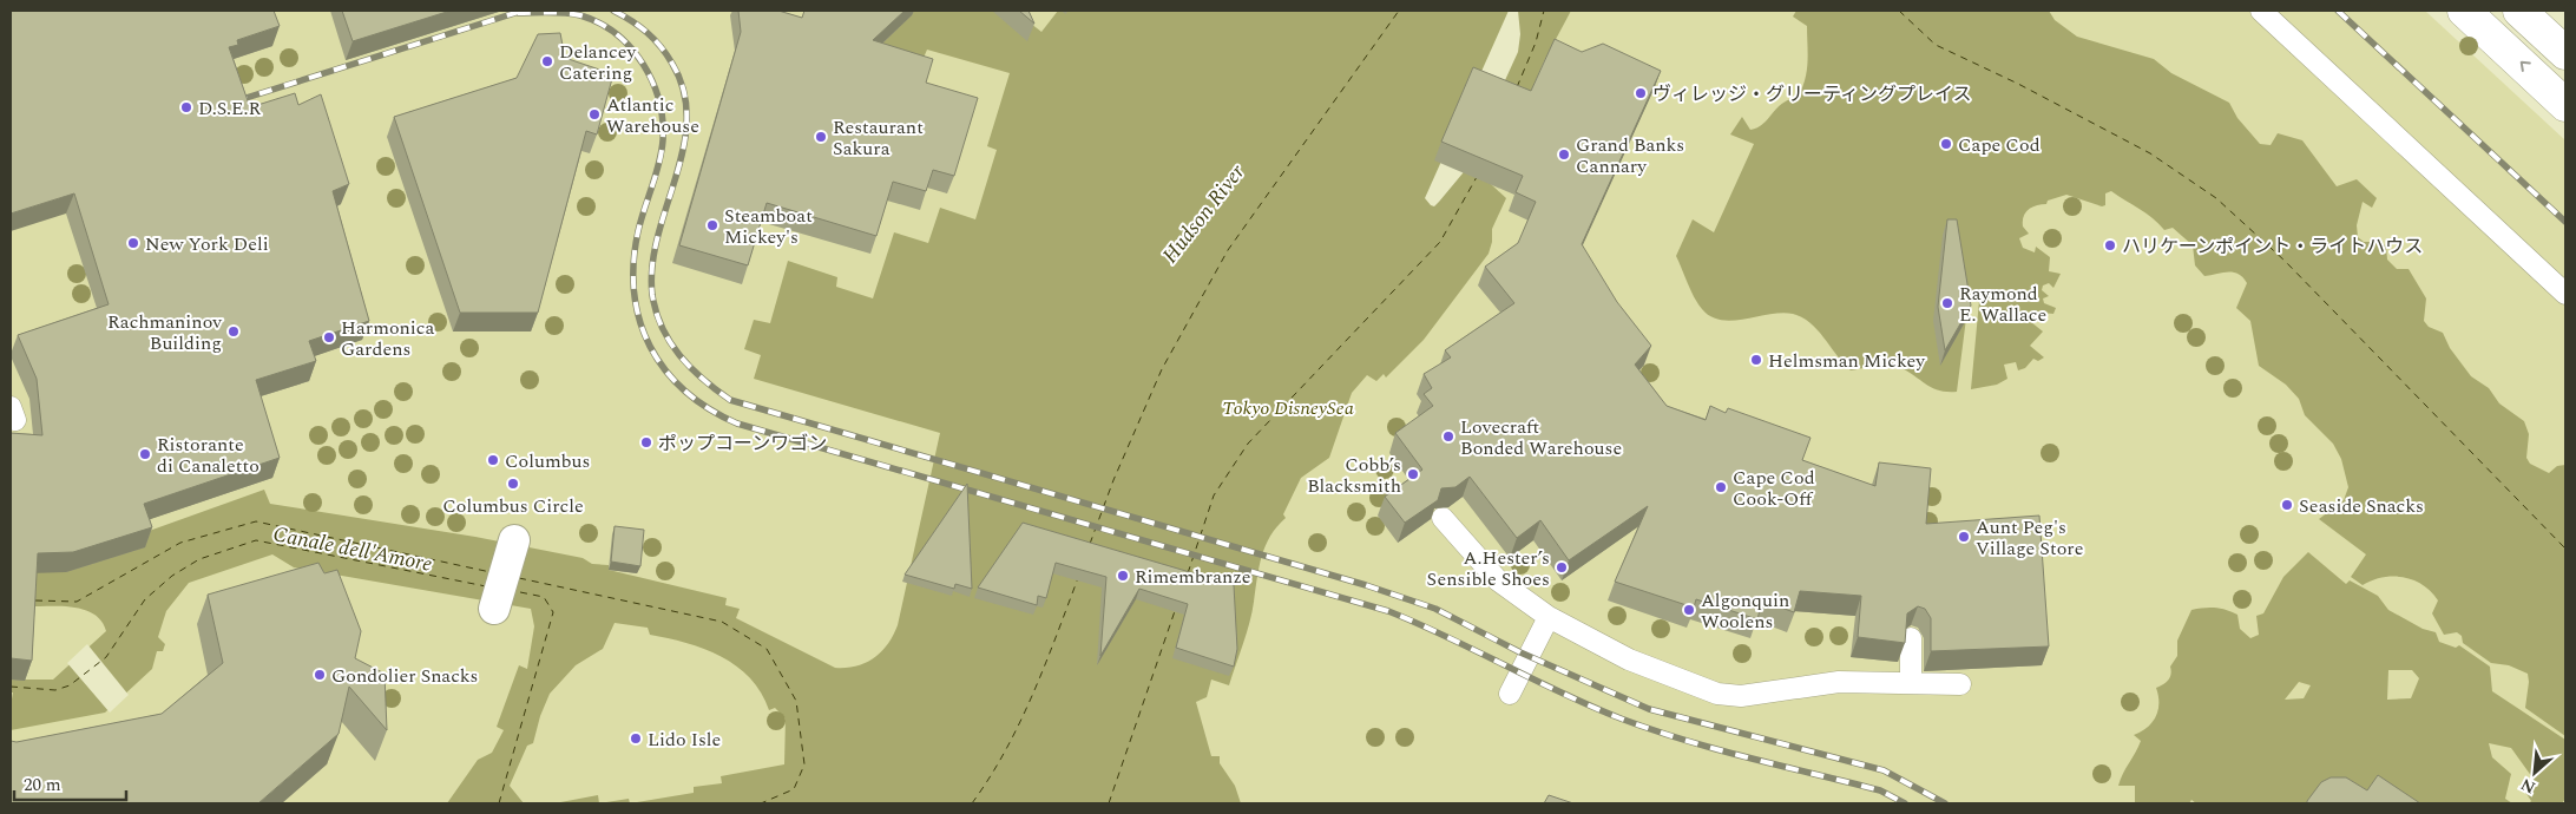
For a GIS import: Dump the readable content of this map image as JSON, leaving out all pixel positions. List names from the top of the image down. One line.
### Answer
{"water":["Hudson River","Canale dell'Amore"],"parks":["Tokyo DisneySea"],"places":["Delancey Catering","ヴィレッジ・グリーティングプレイス","D.S.E.R","Atlantic Warehouse","Restaurant Sakura","Cape Cod","Grand Banks Cannary","Steamboat Mickey's","New York Deli","ハリケーンポイント・ライトハウス","Raymond E. Wallace","Rachmaninov Building","Harmonica Gardens","Helmsman Mickey","Lovecraft Bonded Warehouse","ポップコーンワゴン","Ristorante di Canaletto","Columbus","Cobb’s Blacksmith","Columbus Circle","Cape Cod Cook-Off","Seaside Snacks","Aunt Peg's Village Store","A.Hester’s Sensible Shoes","Rimembranze","Algonquin Woolens","Gondolier Snacks","Lido Isle"],"scale_bar":"20 m","north":"bottom left"}
